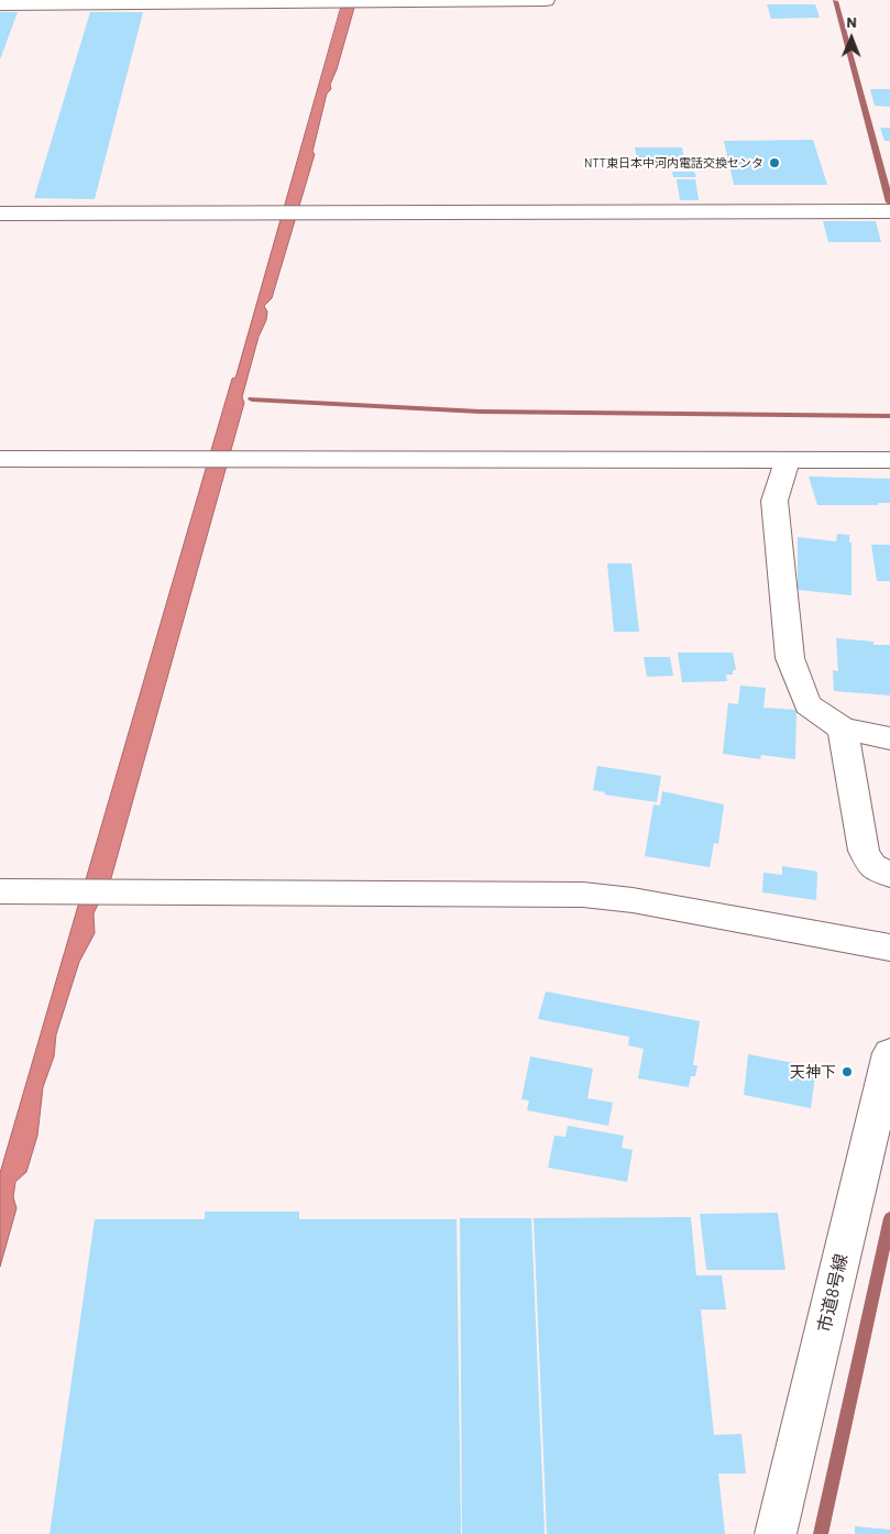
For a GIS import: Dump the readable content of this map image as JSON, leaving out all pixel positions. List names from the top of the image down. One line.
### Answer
{"streets":{"street":["市道8号線"]},"places":["NTT東日本中河内電話交換センタ","天神下"],"north":"top"}
